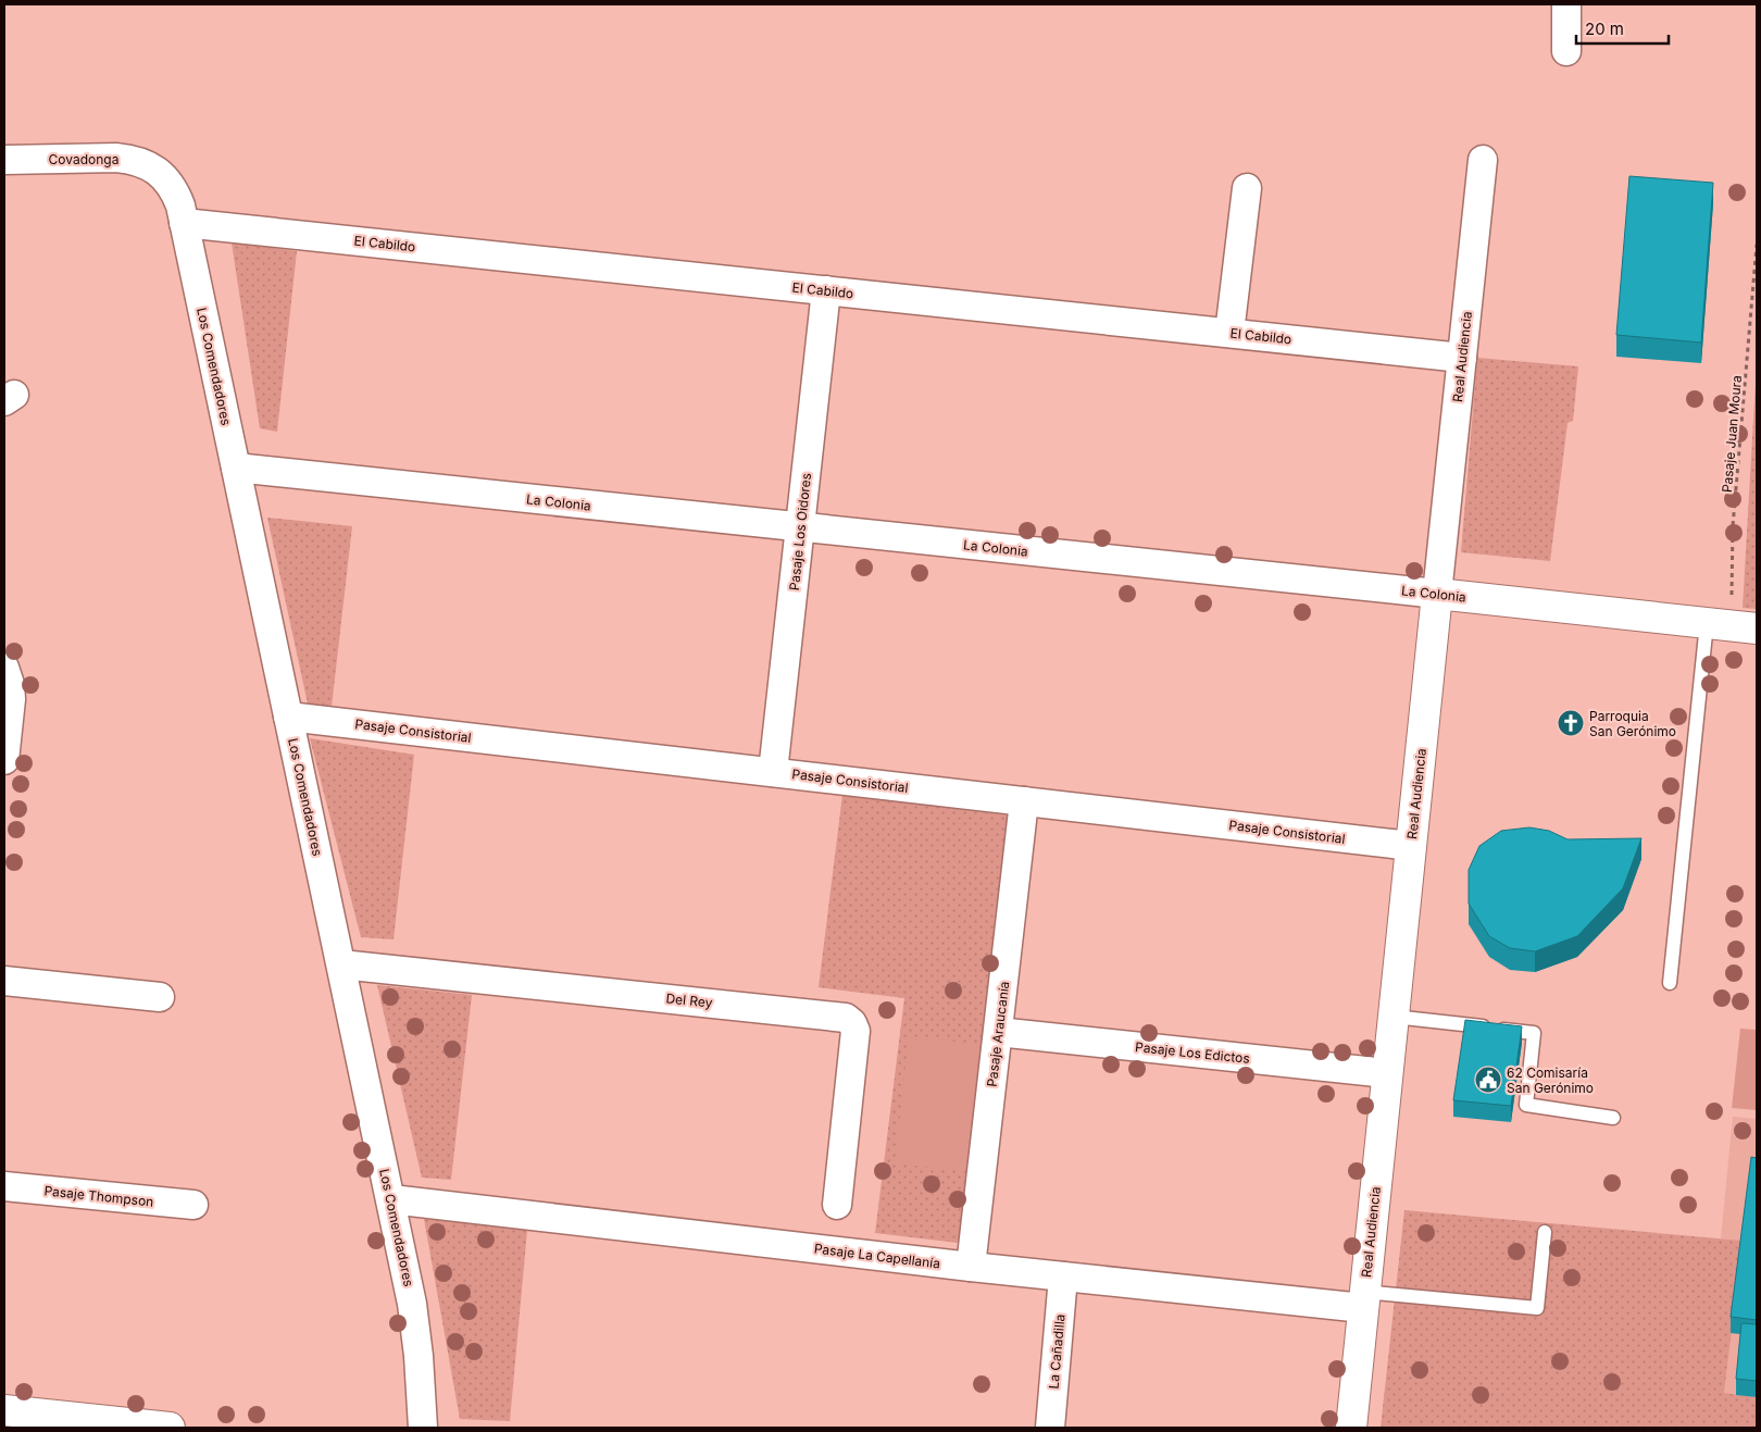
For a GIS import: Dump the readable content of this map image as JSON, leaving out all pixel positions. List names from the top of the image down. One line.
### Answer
{"streets":{"street":["Covadonga","El Cabildo","Real Audiencia","Los Comendadores","La Colonia","Pasaje Los Oidores","Pasaje Consistorial","Del Rey","Pasaje Araucanía","Pasaje Los Edictos","Pasaje Thompson","Pasaje La Capellanía","La Cañadilla"],"path":["Pasaje Juan Moura"]},"crossings":[["Covadonga","Los Comendadores"],["El Cabildo","Real Audiencia"],["El Cabildo","Los Comendadores"],["El Cabildo","Pasaje Los Oidores"],["Real Audiencia","La Colonia"],["Real Audiencia","Pasaje Consistorial"],["Real Audiencia","Pasaje Los Edictos"],["Real Audiencia","Pasaje La Capellanía"],["Los Comendadores","La Colonia"],["Los Comendadores","Pasaje Consistorial"],["Los Comendadores","Del Rey"],["Los Comendadores","Pasaje La Capellanía"],["Pasaje Juan Moura","La Colonia"],["La Colonia","Pasaje Los Oidores"],["Pasaje Los Oidores","Pasaje Consistorial"],["Pasaje Consistorial","Pasaje Araucanía"],["Pasaje Araucanía","Pasaje Los Edictos"],["Pasaje Araucanía","Pasaje La Capellanía"],["Pasaje La Capellanía","La Cañadilla"]],"places":{"church":["Parroquia San Gerónimo"],"public building":["62 Comisaría San Gerónimo"]},"scale_bar":"20 m"}
